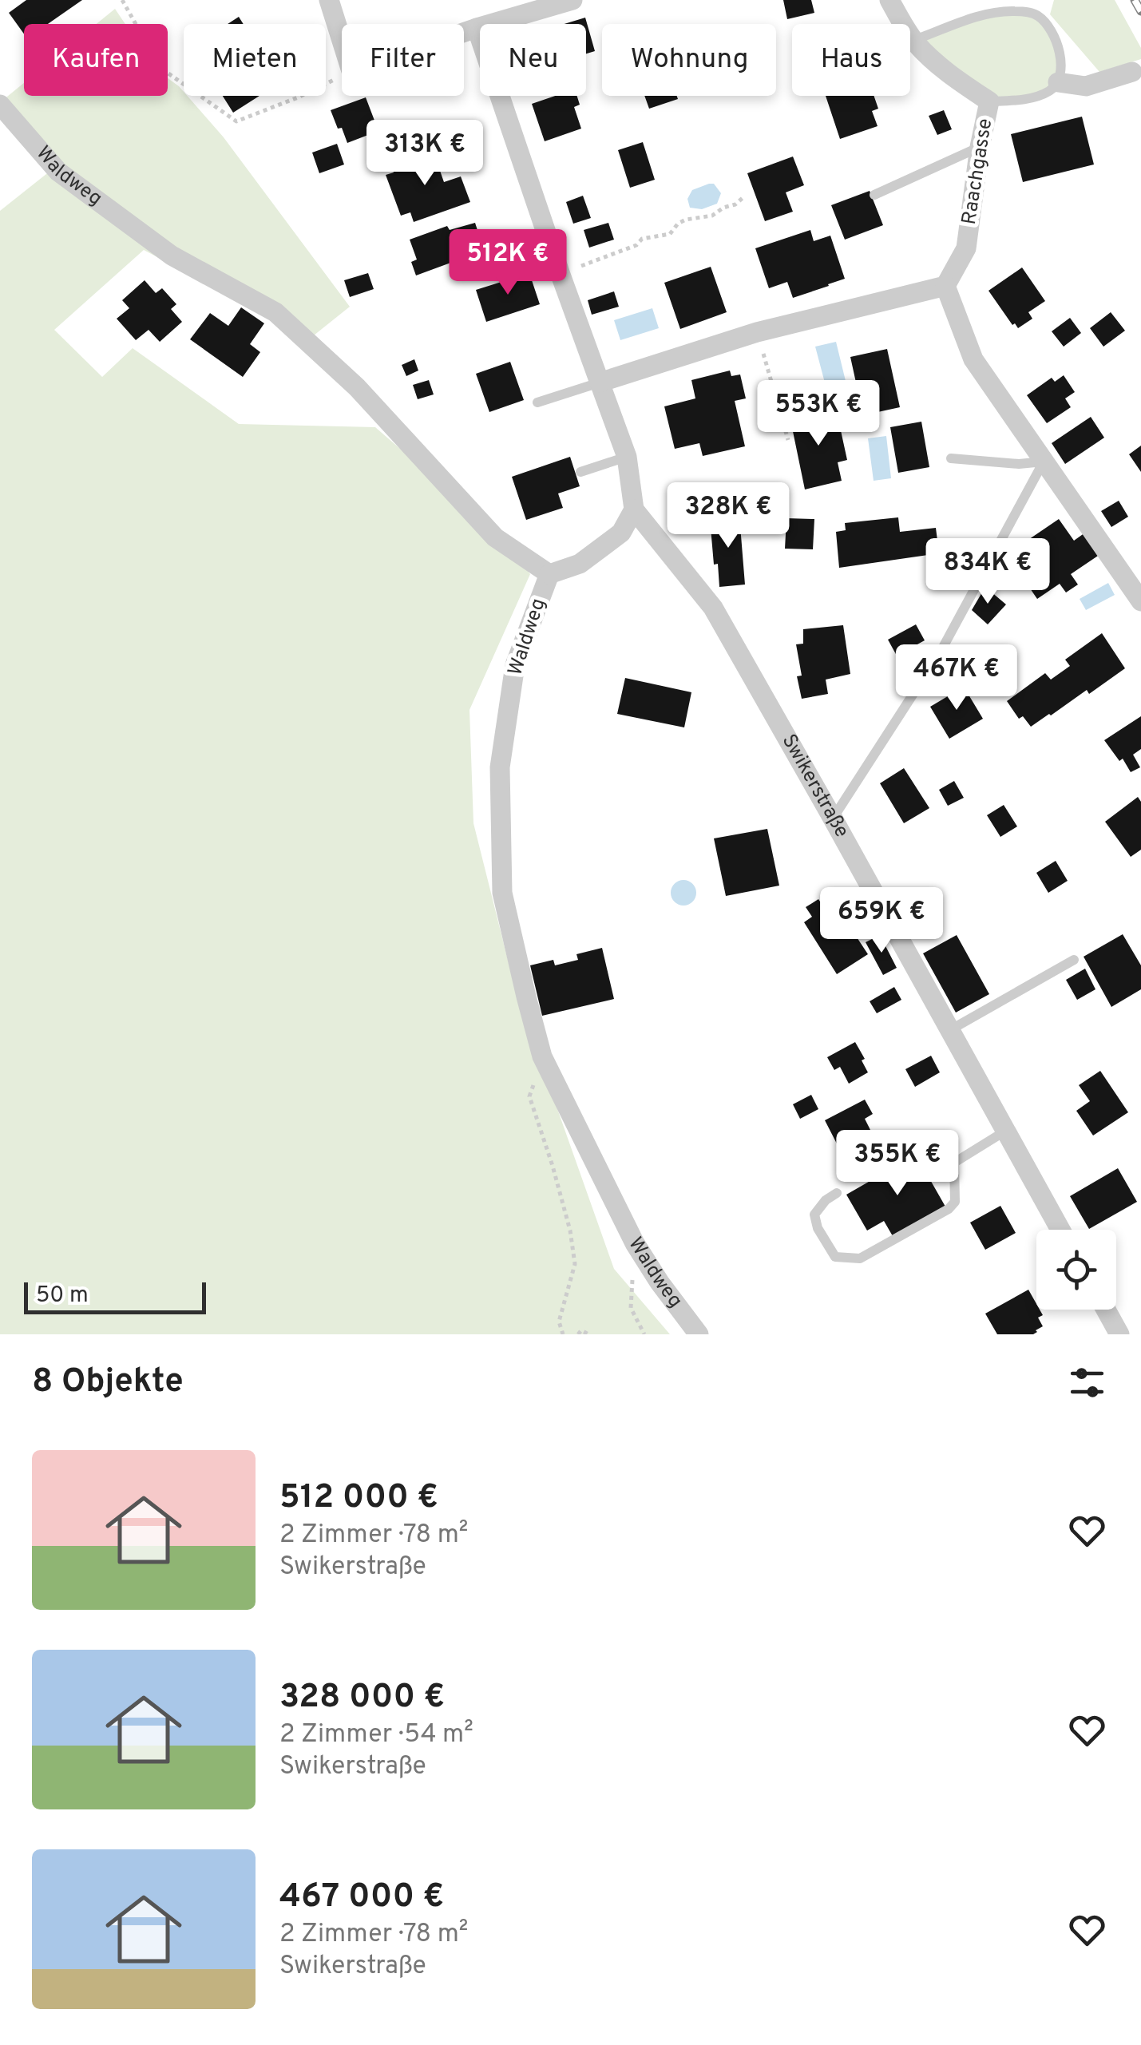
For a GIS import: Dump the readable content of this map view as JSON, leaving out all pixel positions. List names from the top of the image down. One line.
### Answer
{"streets":{"street":["Raachgasse","Waldweg","Swikerstraße"]},"scale_bar":"50 m","page":{"chip":["Kaufen","Mieten","Filter","Neu","Wohnung","Haus"],"price":["313K €","512K €","553K €","328K €","834K €","467K €","659K €","355K €"],"scale":"50 m","heading":"8 Objekte","list":[{"name":"512 000 €","note":"2 Zimmer · 78 m² · Swikerstraße"},{"name":"328 000 €","note":"2 Zimmer · 54 m² · Swikerstraße"},{"name":"467 000 €","note":"2 Zimmer · 78 m² · Swikerstraße"}]}}
